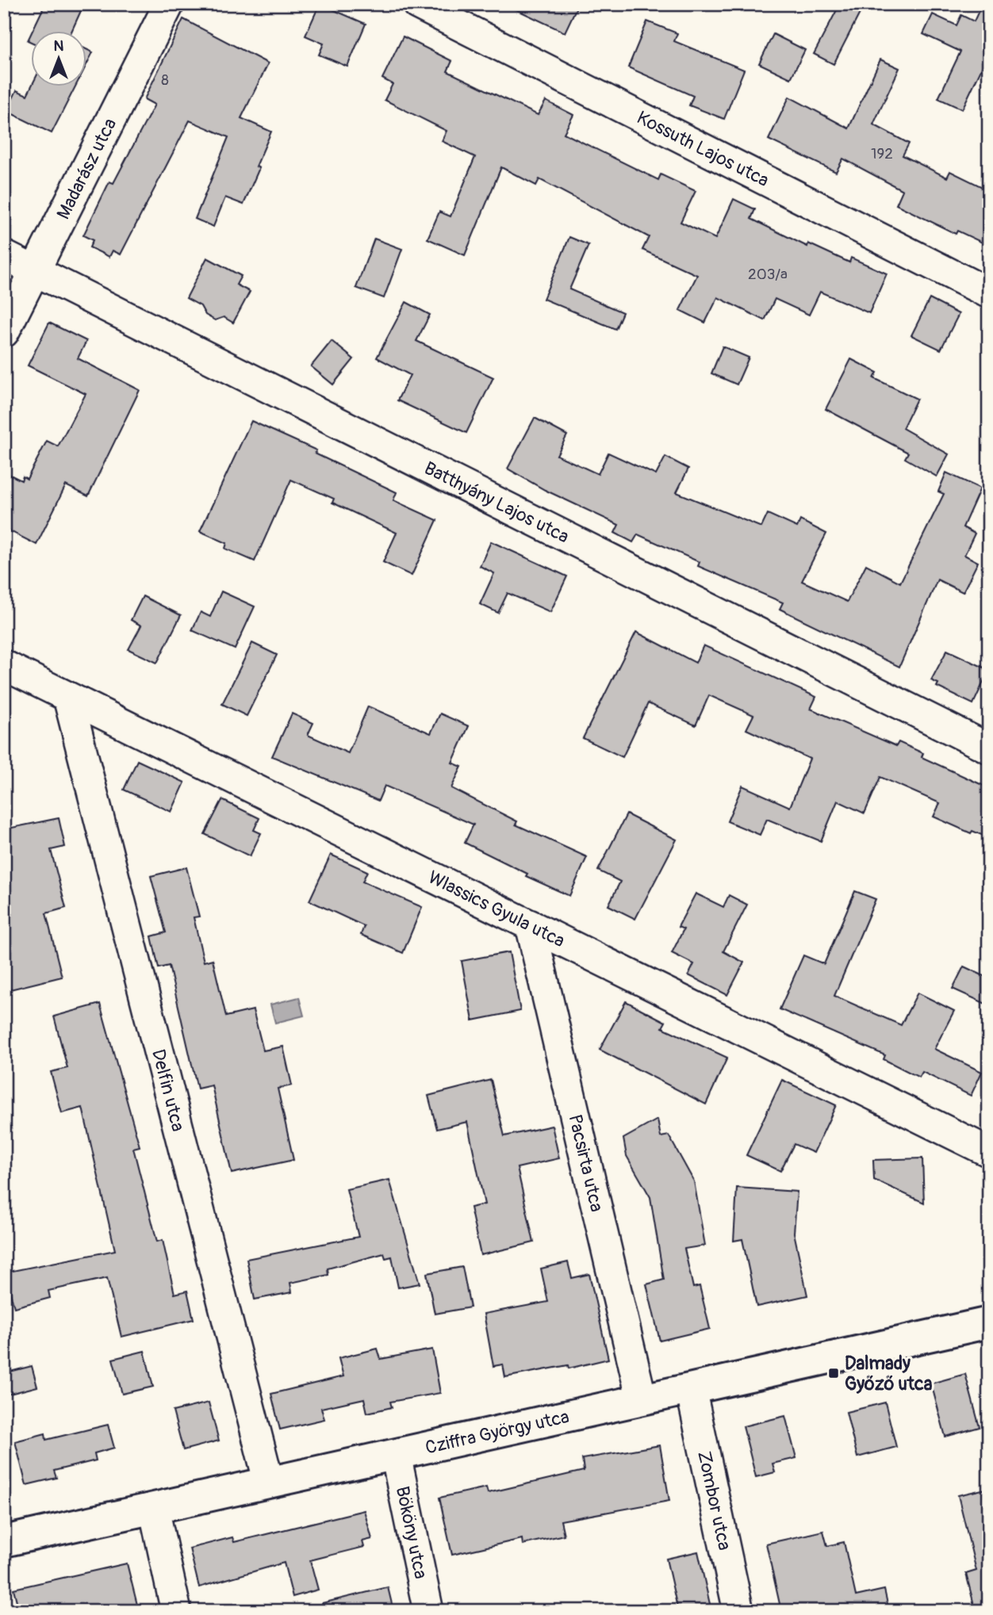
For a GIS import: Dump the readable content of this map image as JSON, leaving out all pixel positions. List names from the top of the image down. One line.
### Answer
{"streets":{"street":["Kossuth Lajos utca","Madarász utca","Batthyány Lajos utca","Wlassics Gyula utca","Delfin utca","Pacsirta utca","Cziffra György utca","Zombor utca","Bököny utca"]},"crossings":[["Madarász utca","Batthyány Lajos utca"],["Wlassics Gyula utca","Delfin utca"],["Wlassics Gyula utca","Pacsirta utca"],["Delfin utca","Cziffra György utca"],["Pacsirta utca","Cziffra György utca"],["Cziffra György utca","Zombor utca"],["Cziffra György utca","Bököny utca"]],"places":{"transit":["Dalmady Győző utca"]},"house_numbers":["8","192","203/a"],"north":"top"}
